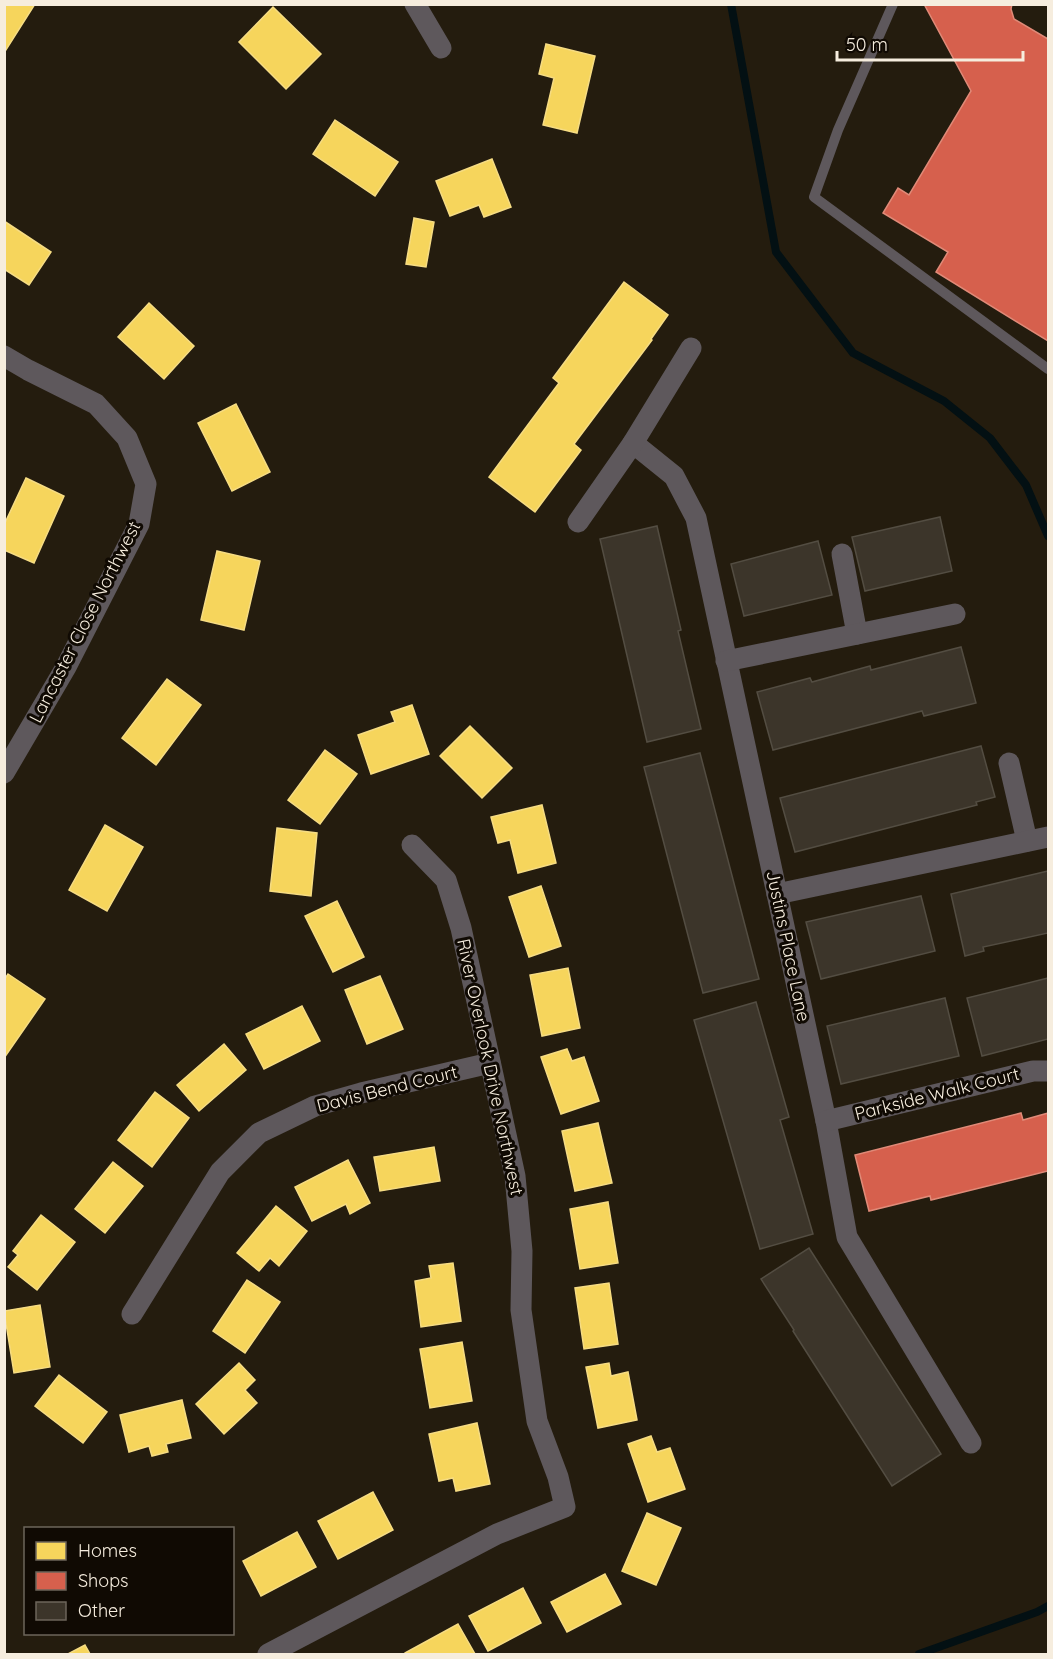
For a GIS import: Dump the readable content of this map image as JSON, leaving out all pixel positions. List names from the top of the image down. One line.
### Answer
{"streets":{"street":["Lancaster Close Northwest","Justins Place Lane","River Overlook Drive Northwest","Davis Bend Court","Parkside Walk Court"]},"crossings":[["Justins Place Lane","Parkside Walk Court"],["River Overlook Drive Northwest","Davis Bend Court"]],"legend":["Homes","Shops","Other"],"scale_bar":"50 m"}
